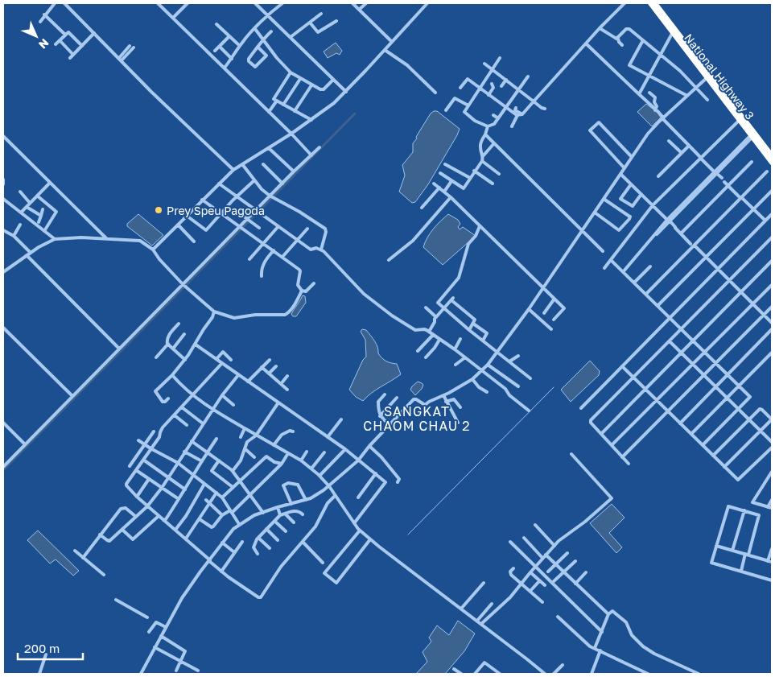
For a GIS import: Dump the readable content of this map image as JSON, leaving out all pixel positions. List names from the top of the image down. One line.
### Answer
{"streets":{"highway":["National Highway 3"]},"districts":["SANGKAT CHAOM CHAU 2"],"places":["Prey Speu Pagoda"],"scale_bar":"200 m","north":"bottom right"}
